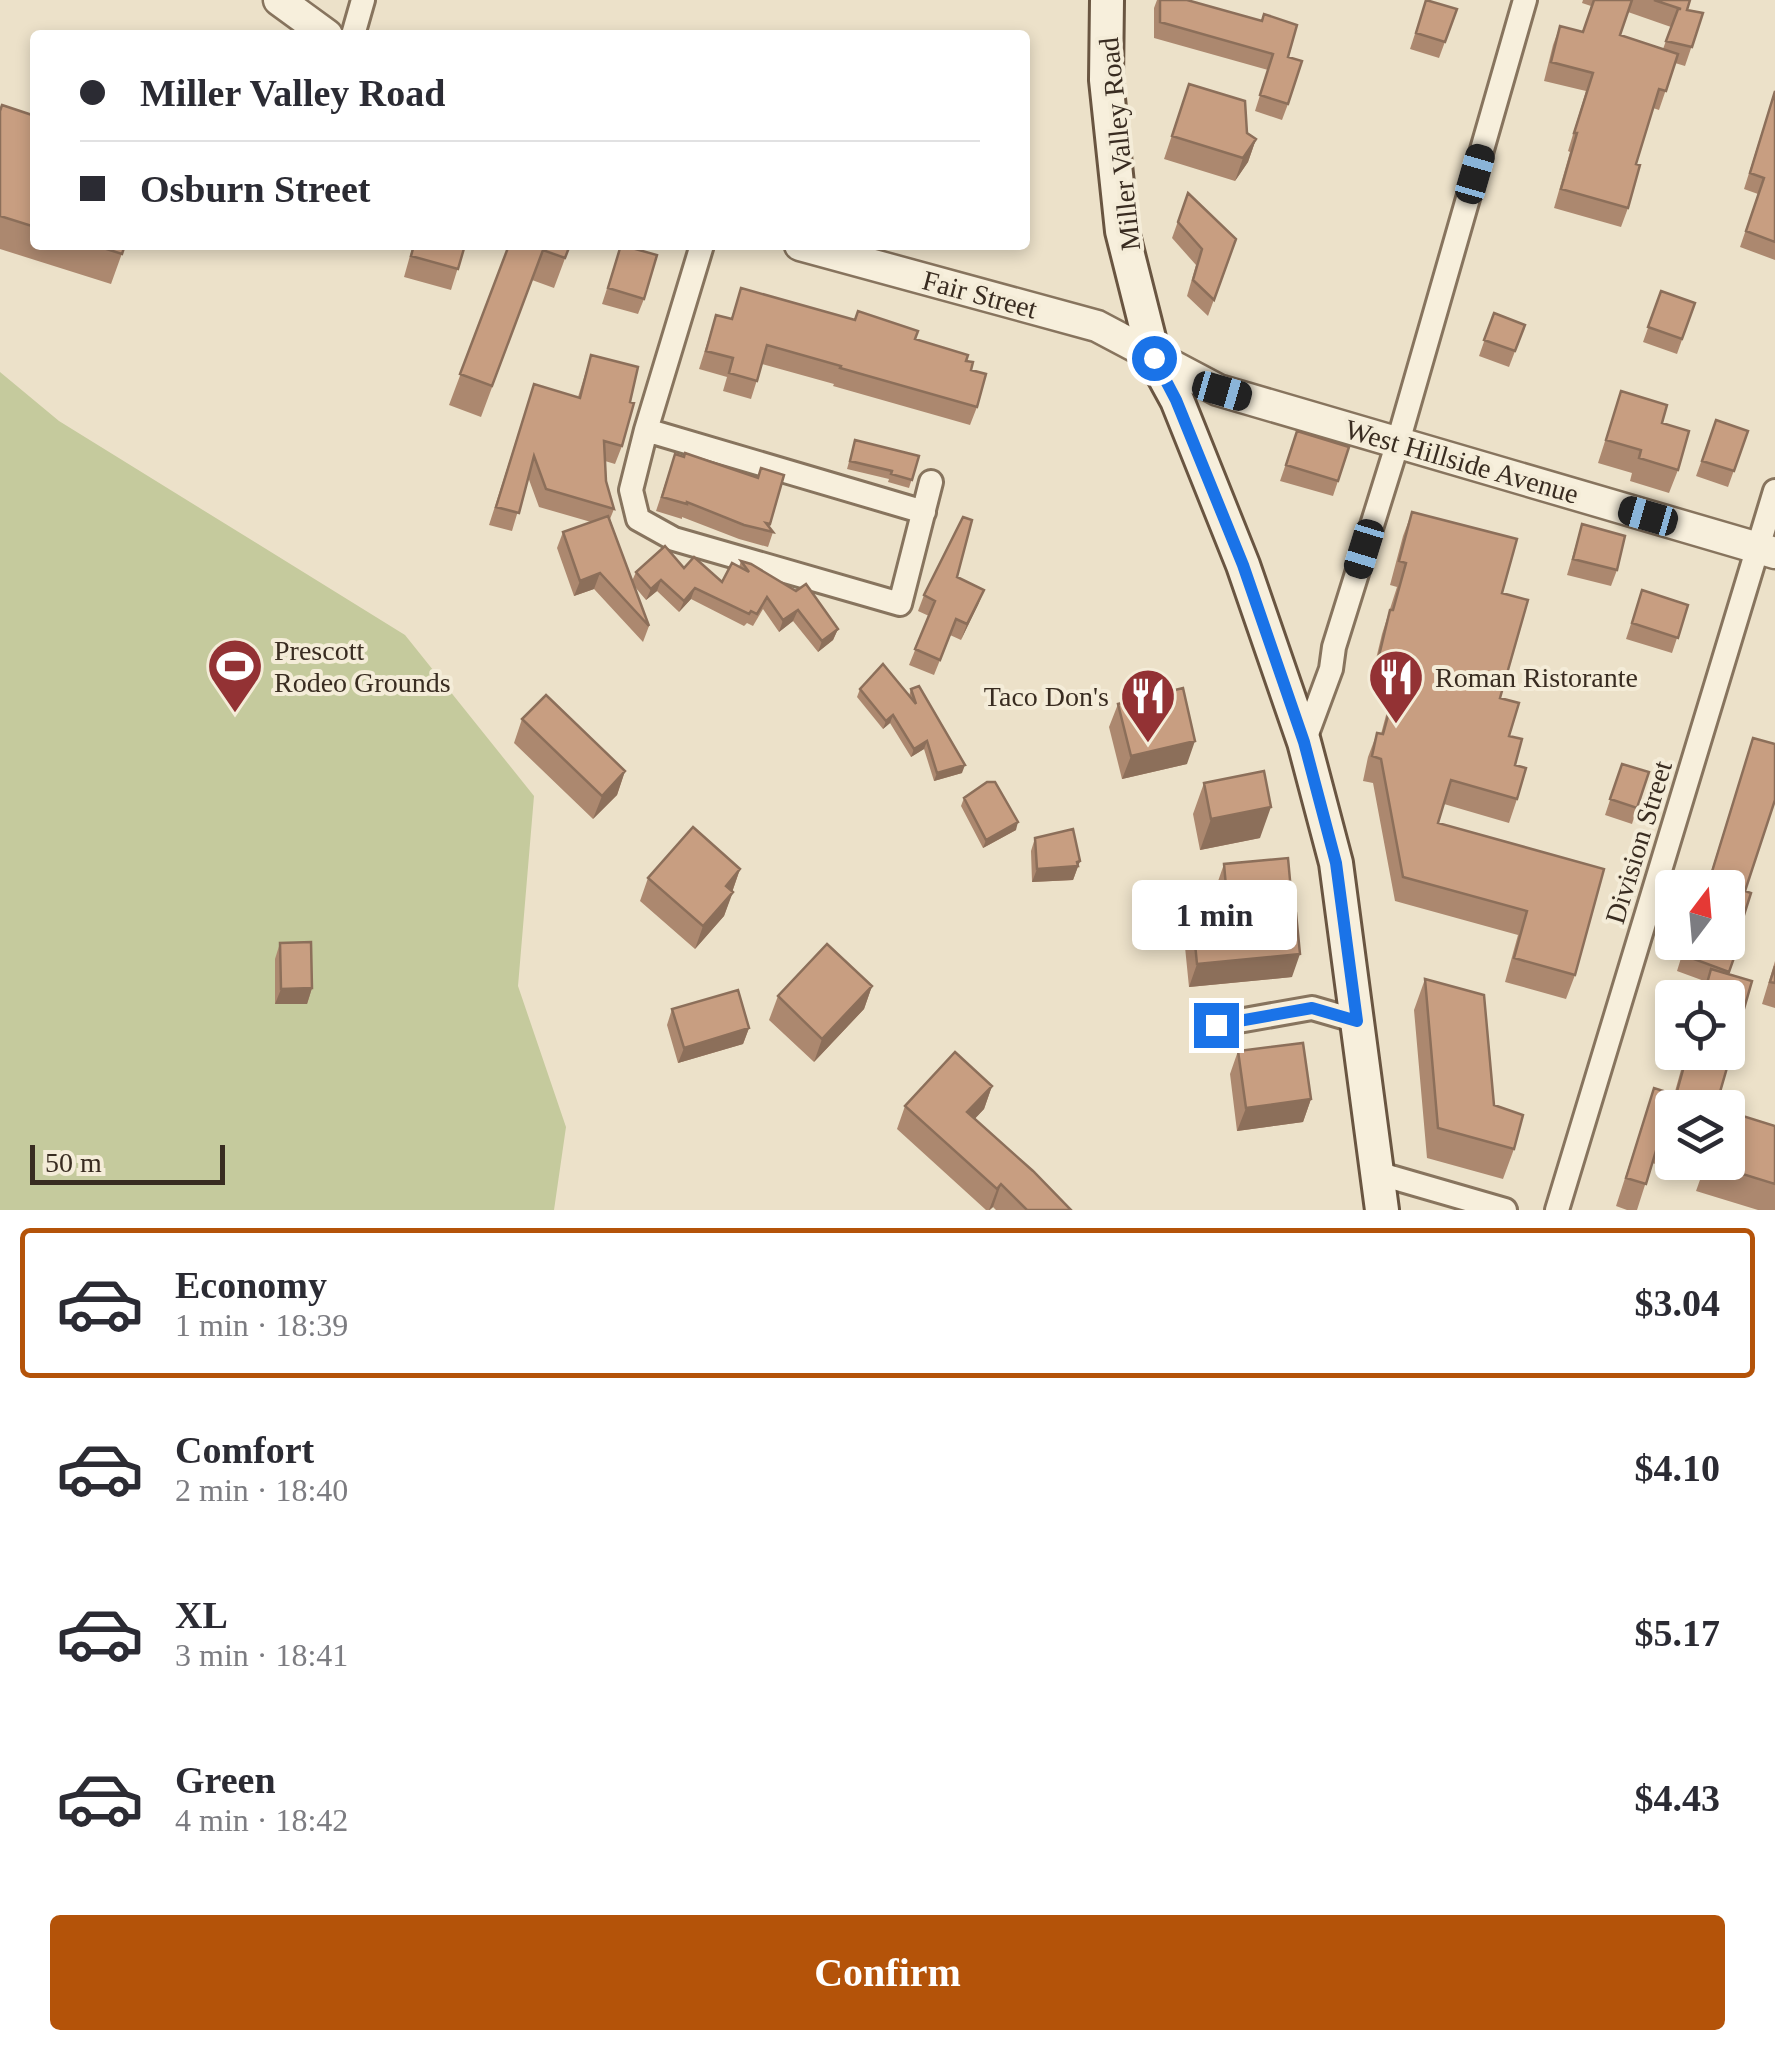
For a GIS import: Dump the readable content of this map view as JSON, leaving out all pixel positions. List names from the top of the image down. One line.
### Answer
{"streets":{"main road":["Miller Valley Road"],"street":["Fair Street","West Hillside Avenue","Division Street"]},"crossings":[["Miller Valley Road","Fair Street"],["Miller Valley Road","West Hillside Avenue"],["Fair Street","West Hillside Avenue"],["West Hillside Avenue","Division Street"]],"places":{"sports":["Prescott Rodeo Grounds"],"restaurant":["Roman Ristorante","Taco Don's"]},"scale_bar":"50 m","north":"top","page":{"banner":["Miller Valley Road","Osburn Street"],"bubble":"1 min","scale":"50 m","list":[{"name":"Economy","note":"1 min · 18:39","value":"$3.04"},{"name":"Comfort","note":"2 min · 18:40","value":"$4.10"},{"name":"XL","note":"3 min · 18:41","value":"$5.17"},{"name":"Green","note":"4 min · 18:42","value":"$4.43"}],"buttons":"Confirm"}}
